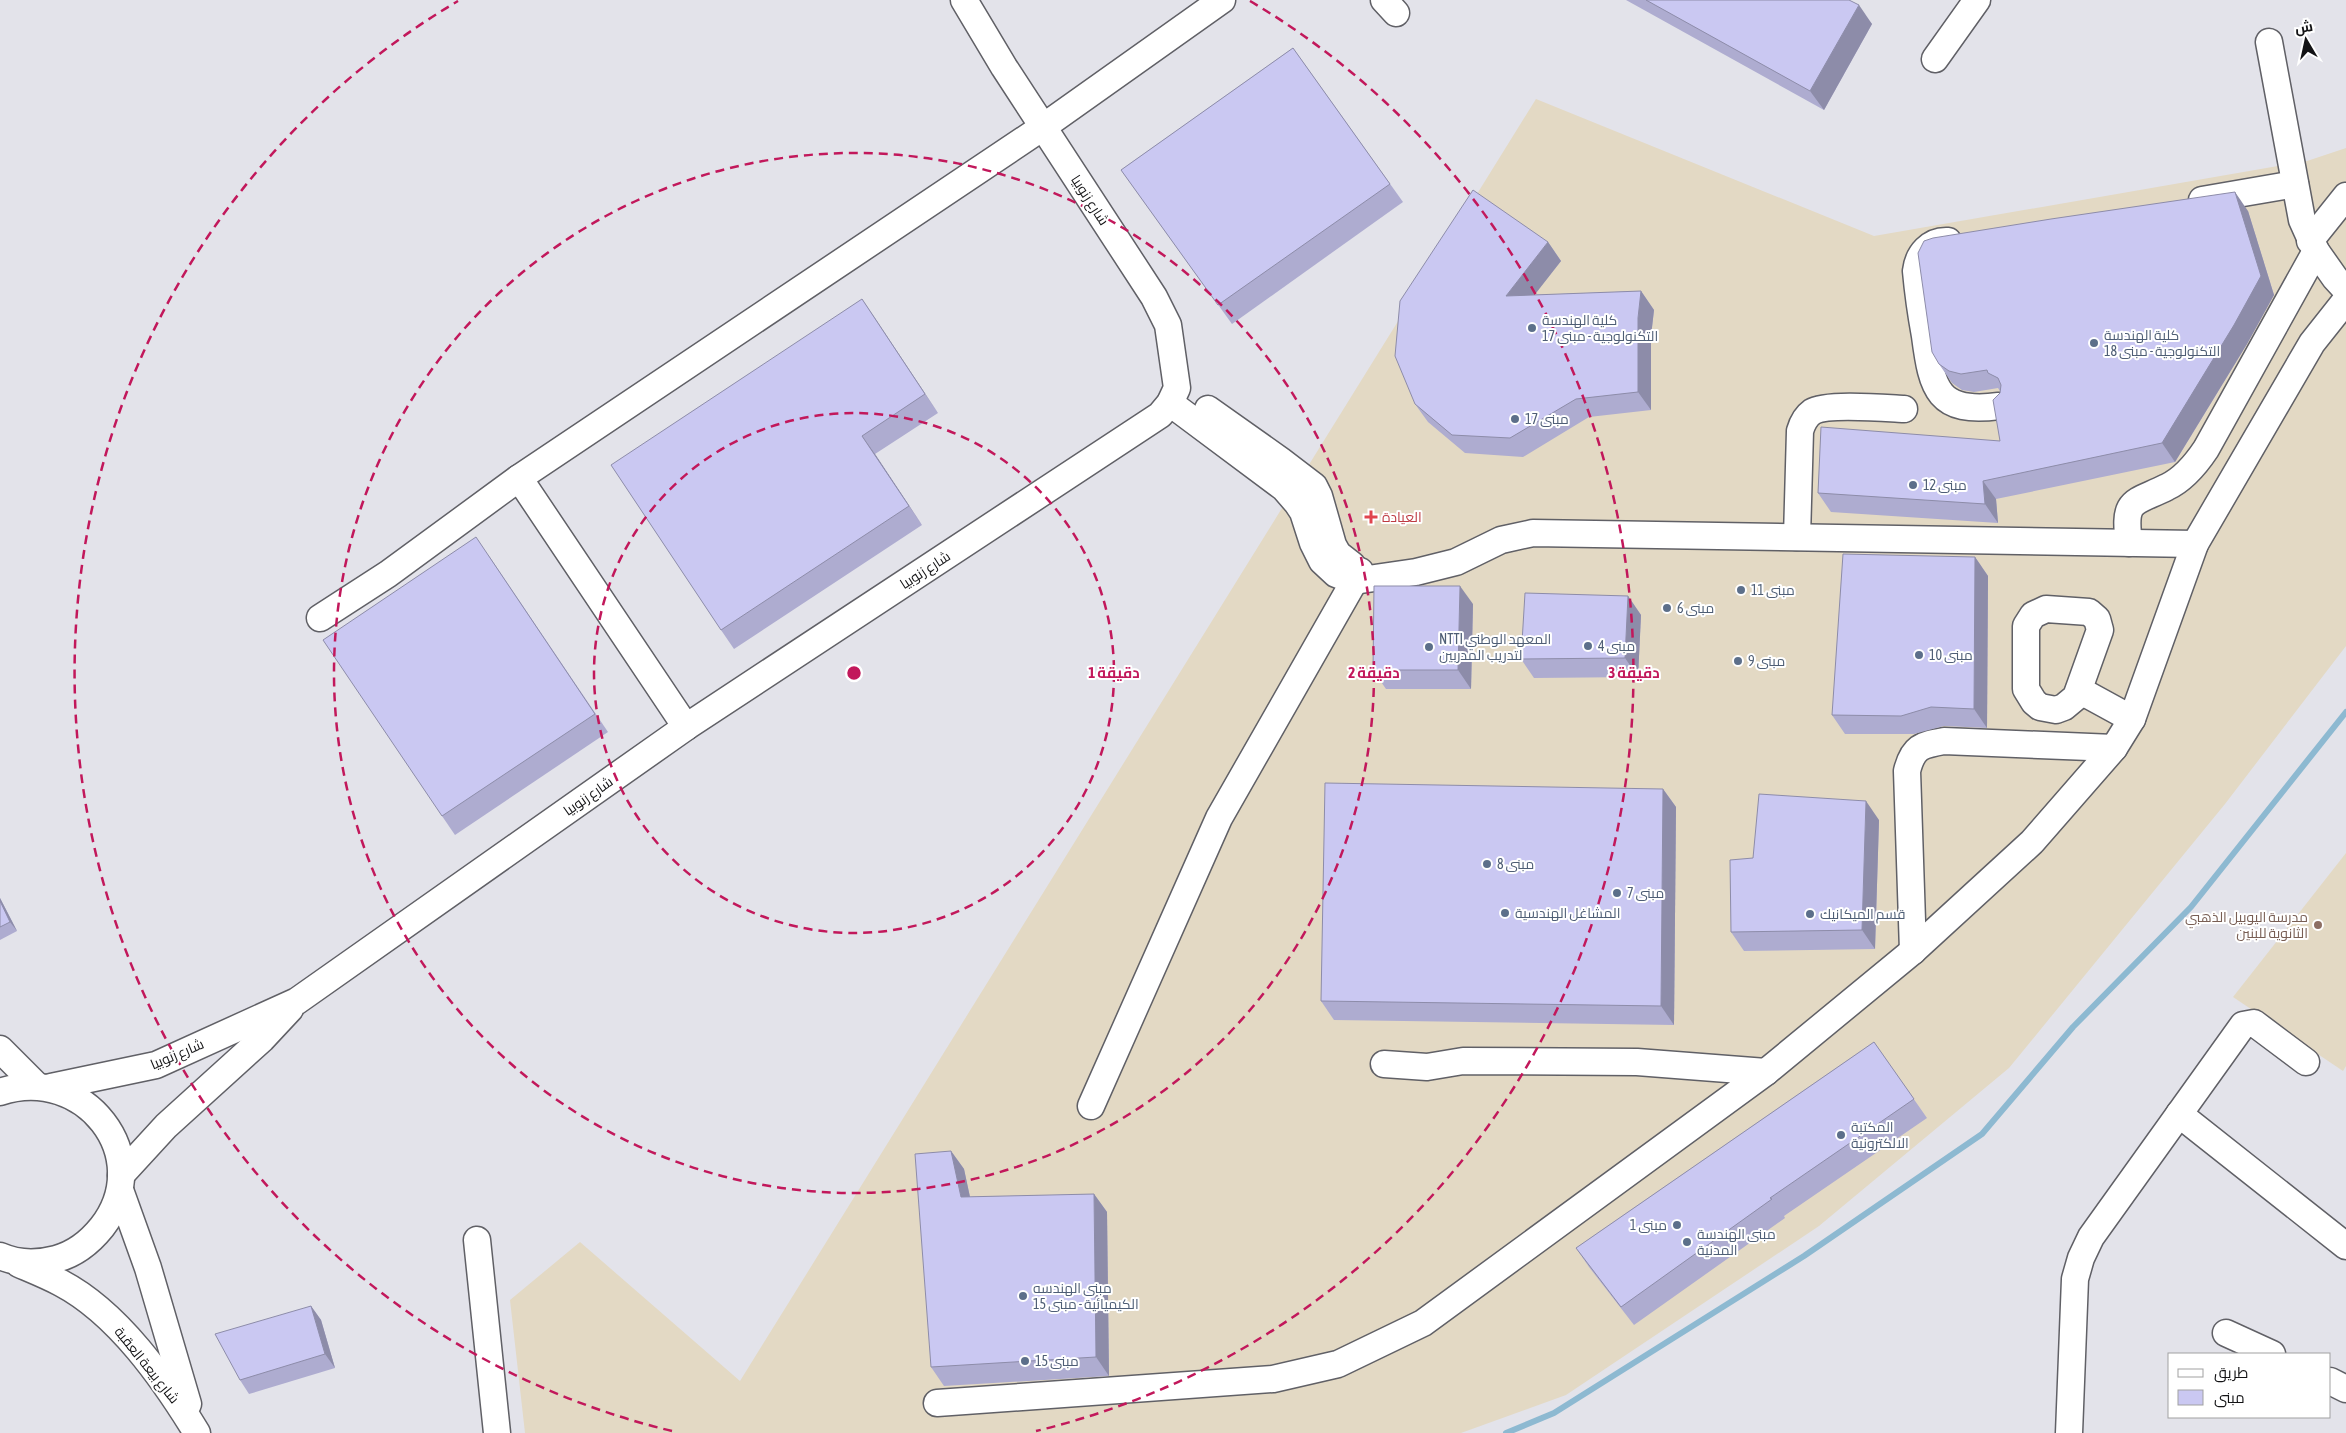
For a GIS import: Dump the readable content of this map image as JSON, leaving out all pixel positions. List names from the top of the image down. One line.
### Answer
{"streets":{"street":["شارع زنوبيا","شارع بيعة العقبة"]},"crossings":[["شارع زنوبيا","شارع بيعة العقبة"]],"places":{"other":["كلية الهندسة التكنولوجية - مبنى 17","كلية الهندسة التكنولوجية - مبنى 18","مبنى 17","مبنى 12","مبنى 11","مبنى 6","مبنى 4","NTTI المعهد الوطني لتدريب المدربين","مبنى 10","مبنى 9","مبنى 8","مبنى 7","المشاغل الهندسية","قسم الميكانيك","مدرسة اليوبيل الذهبي الثانوية للبنين","المكتبة الالكترونية","مبنى 1","مبنى الهندسة المدنية","مبنى الهندسه الكيميائية - مبنى 15","مبنى 15"],"health":["العيادة"]},"legend":["طريق","مبنى"],"north":"top","rings":["1 دقيقة","2 دقيقة","3 دقيقة"]}
